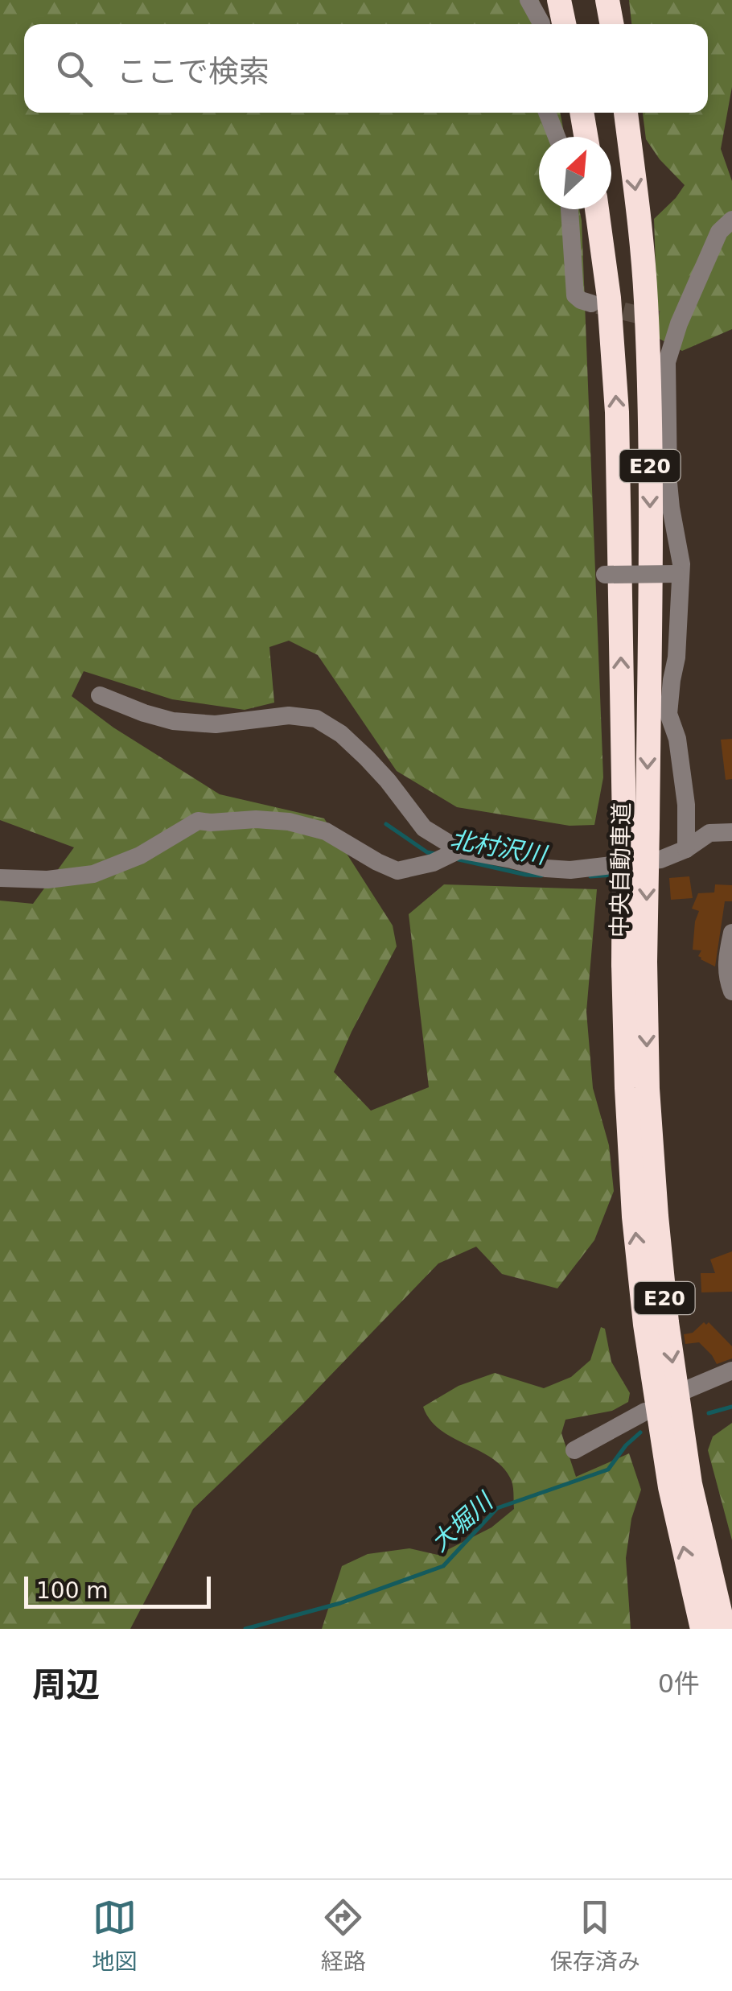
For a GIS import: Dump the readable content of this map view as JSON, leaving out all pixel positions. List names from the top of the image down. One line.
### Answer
{"streets":{"highway":["E20","中央自動車道"]},"water":["北村沢川","大堀川"],"scale_bar":"100 m","north":"top right","page":{"search":"ここで検索","scale":"100 m","heading":["周辺","0件"],"nav":["地図","経路","保存済み"]}}
